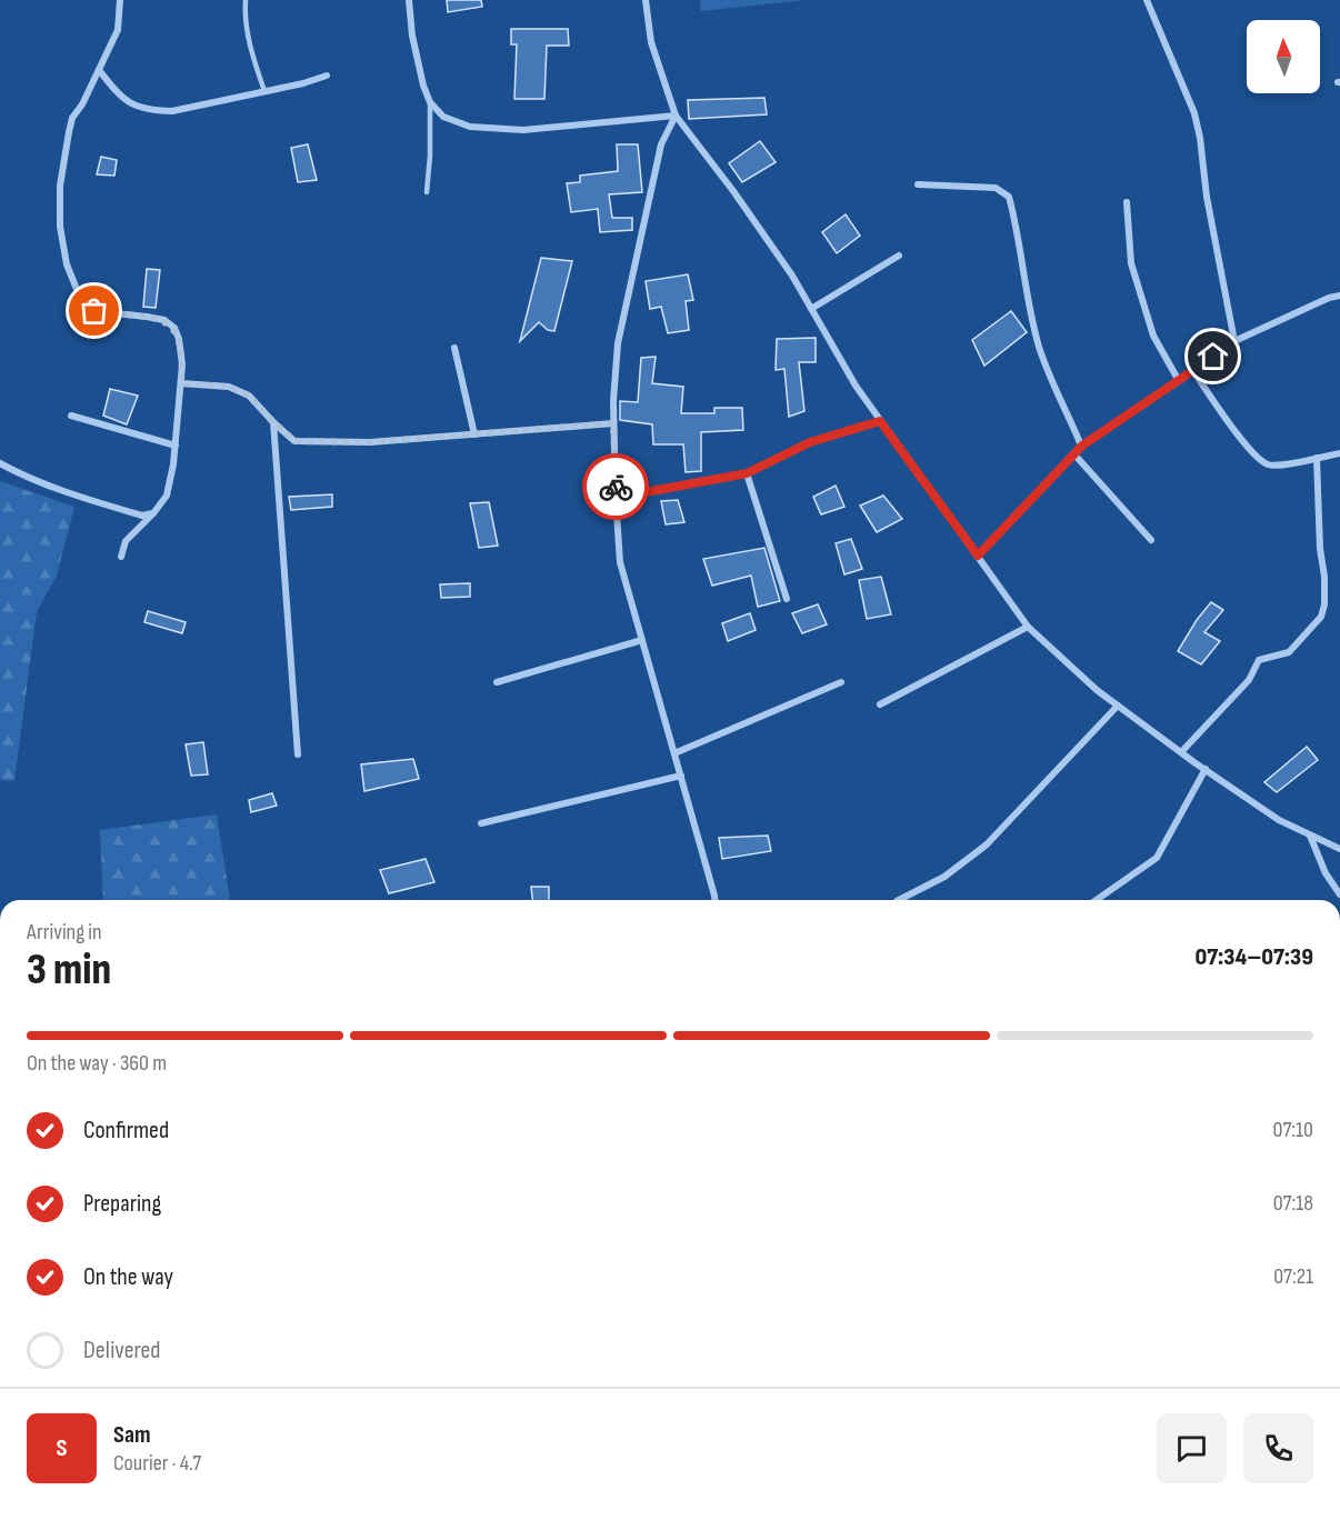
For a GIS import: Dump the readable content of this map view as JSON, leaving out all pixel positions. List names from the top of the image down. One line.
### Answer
{"north":"top","page":{"heading":["3 min","Arriving in","07:34–07:39"],"panel":["Sam","Courier · 4.7"],"bar":"On the way · 360 m","list":[["Confirmed","07:10"],["Preparing","07:18"],["On the way","07:21"],"Delivered"],"round":"S"}}
